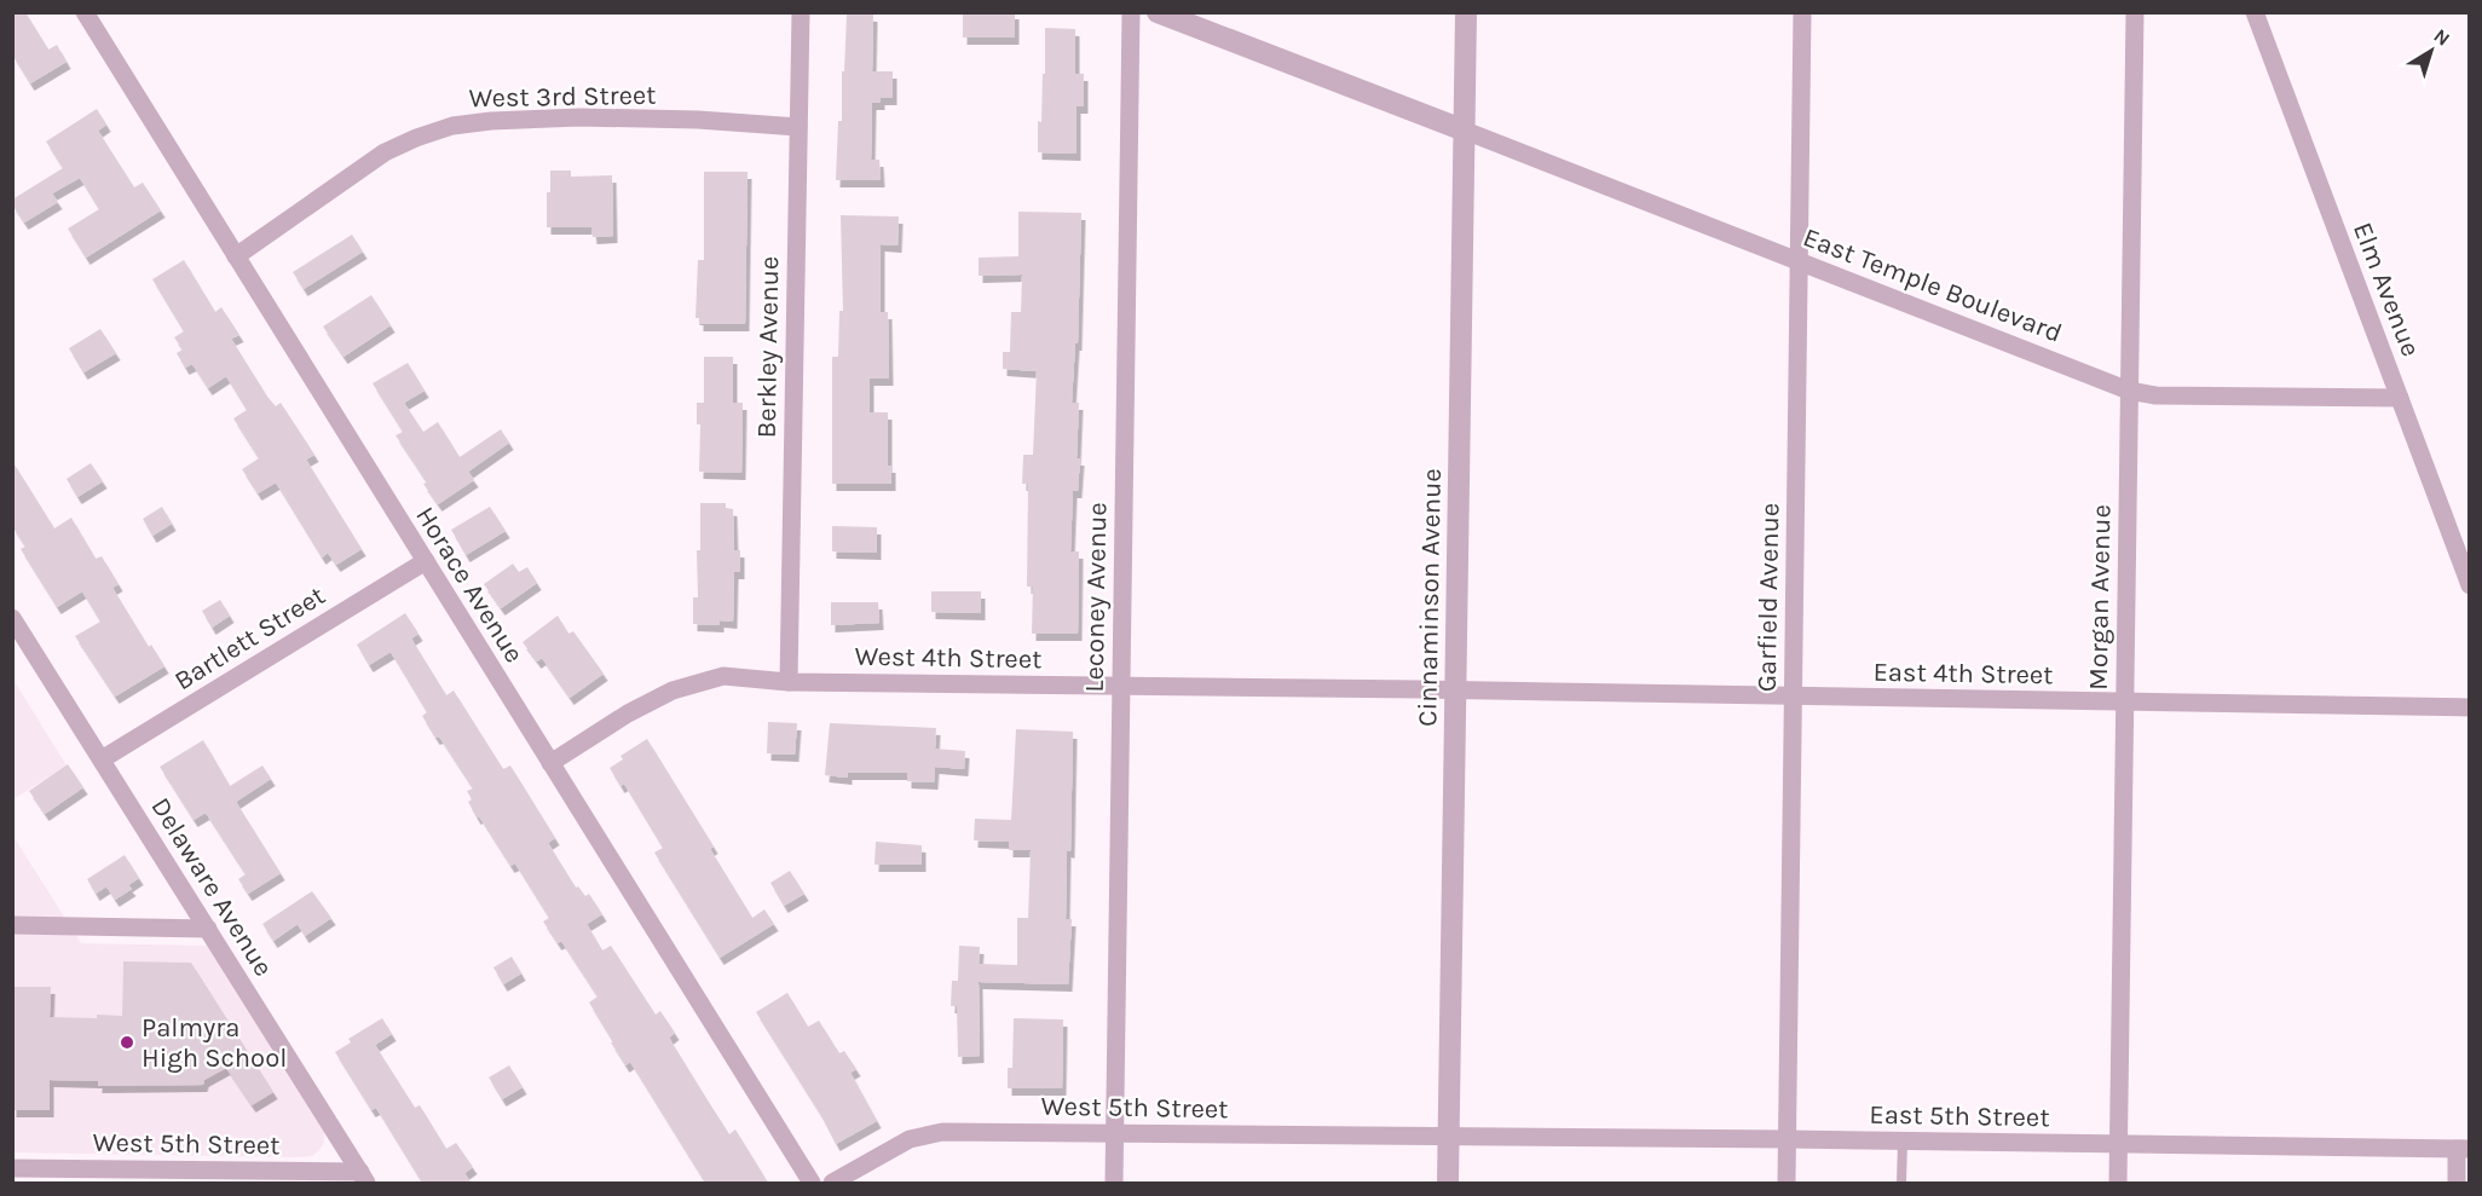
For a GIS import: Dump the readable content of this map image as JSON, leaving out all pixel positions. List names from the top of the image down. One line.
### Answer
{"streets":{"street":["West 3rd Street","East Temple Boulevard","Elm Avenue","Berkley Avenue","Horace Avenue","Leconey Avenue","Cinnaminson Avenue","Garfield Avenue","Morgan Avenue","Bartlett Street","West 4th Street","East 4th Street","Delaware Avenue","West 5th Street","East 5th Street"]},"crossings":[["West 3rd Street","Berkley Avenue"],["West 3rd Street","Horace Avenue"],["East Temple Boulevard","Elm Avenue"],["East Temple Boulevard","Cinnaminson Avenue"],["East Temple Boulevard","Garfield Avenue"],["East Temple Boulevard","Morgan Avenue"],["Berkley Avenue","West 4th Street"],["Horace Avenue","Bartlett Street"],["Horace Avenue","West 4th Street"],["Leconey Avenue","West 4th Street"],["Leconey Avenue","West 5th Street"],["Cinnaminson Avenue","West 4th Street"],["Cinnaminson Avenue","East 4th Street"],["Cinnaminson Avenue","West 5th Street"],["Cinnaminson Avenue","East 5th Street"],["Garfield Avenue","East 4th Street"],["Garfield Avenue","East 5th Street"],["Morgan Avenue","East 4th Street"],["Morgan Avenue","East 5th Street"],["Bartlett Street","Delaware Avenue"],["West 4th Street","East 4th Street"],["Delaware Avenue","West 5th Street"],["West 5th Street","East 5th Street"]],"places":["Palmyra High School"],"north":"top right"}
